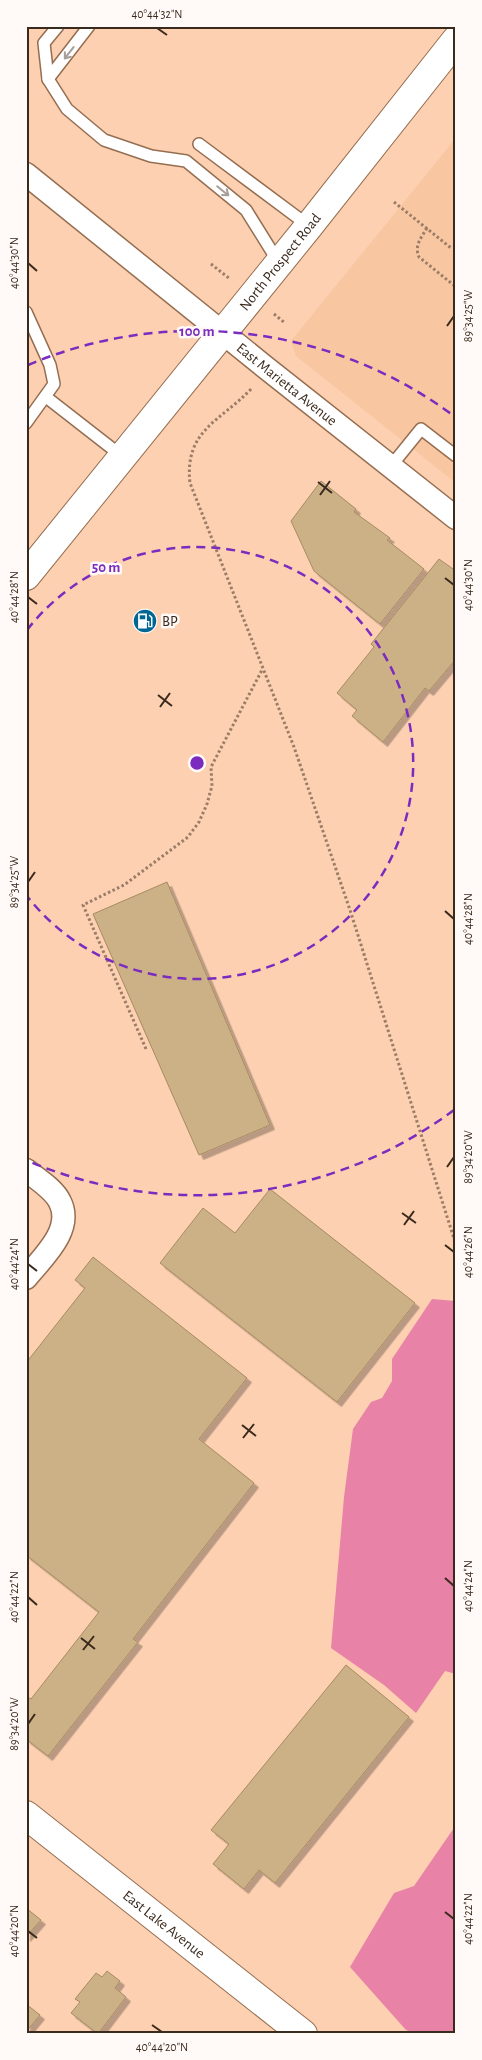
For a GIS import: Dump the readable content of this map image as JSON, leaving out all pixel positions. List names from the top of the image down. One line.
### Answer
{"streets":{"main road":["North Prospect Road","East Lake Avenue"],"street":["East Marietta Avenue"]},"crossings":[["North Prospect Road","East Marietta Avenue"]],"places":{"fuel station":["BP"]},"coordinates":["40°44'32\"N","40°44'30\"N","89°34'25\"W","40°44'28\"N","89°34'20\"W","40°44'26\"N","40°44'24\"N","40°44'22\"N","40°44'20\"N"],"rings":["100 m","50 m"]}
